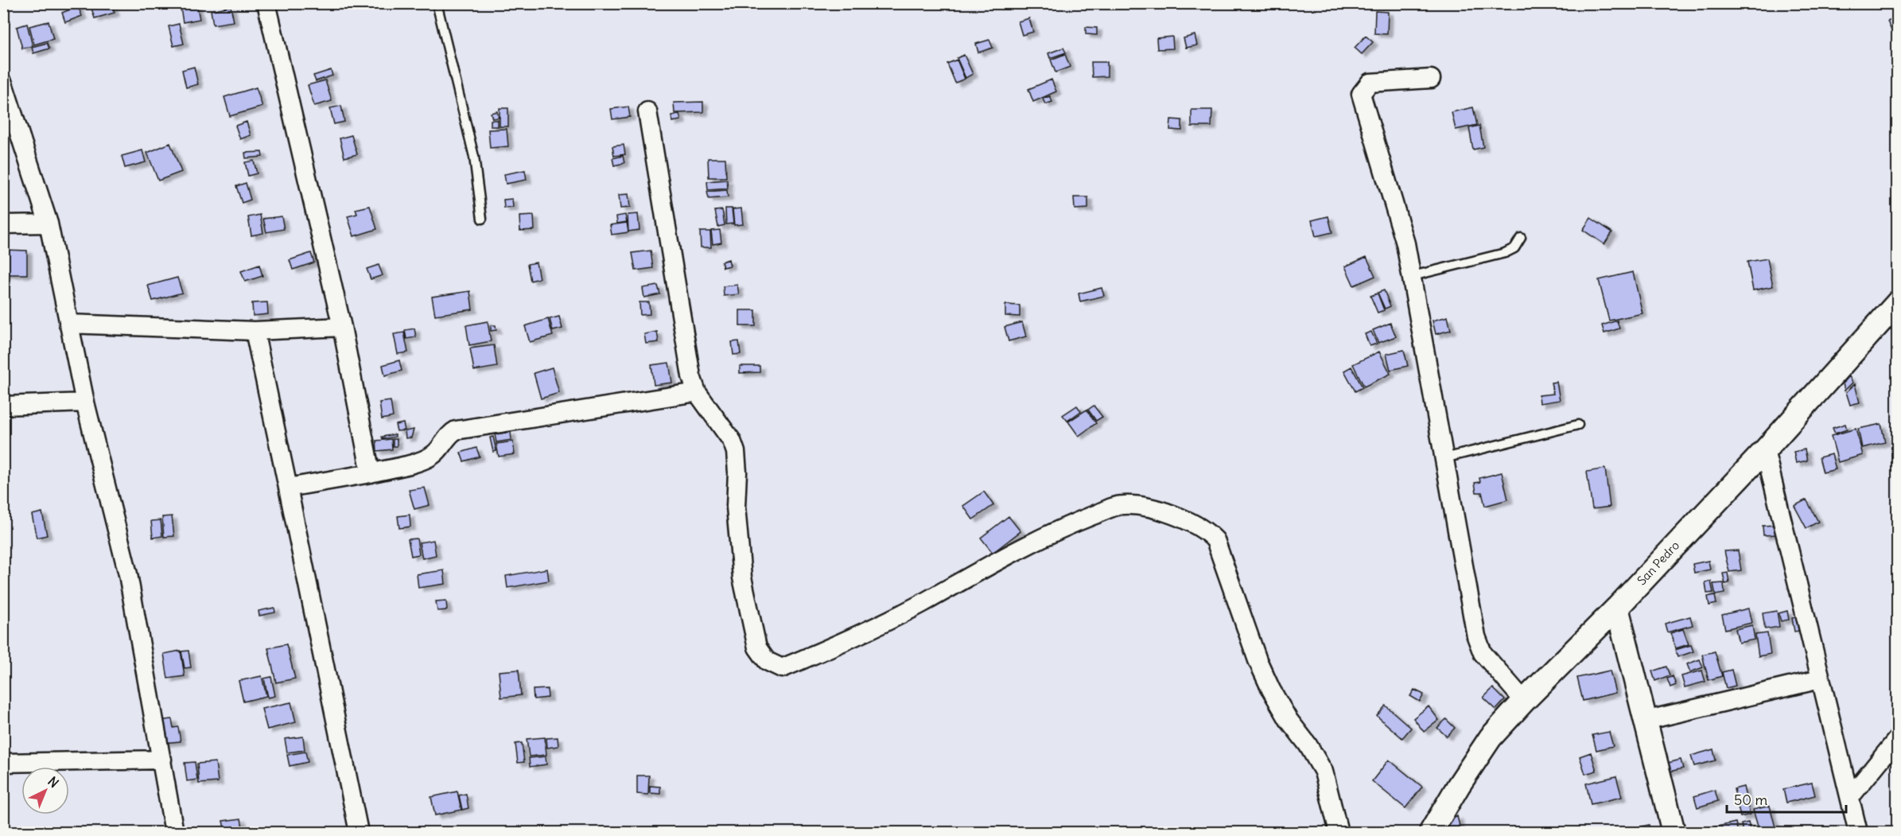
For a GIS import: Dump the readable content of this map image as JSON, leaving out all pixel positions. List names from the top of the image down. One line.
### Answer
{"streets":{"street":["San Pedro"]},"scale_bar":"50 m","north":"top right"}
